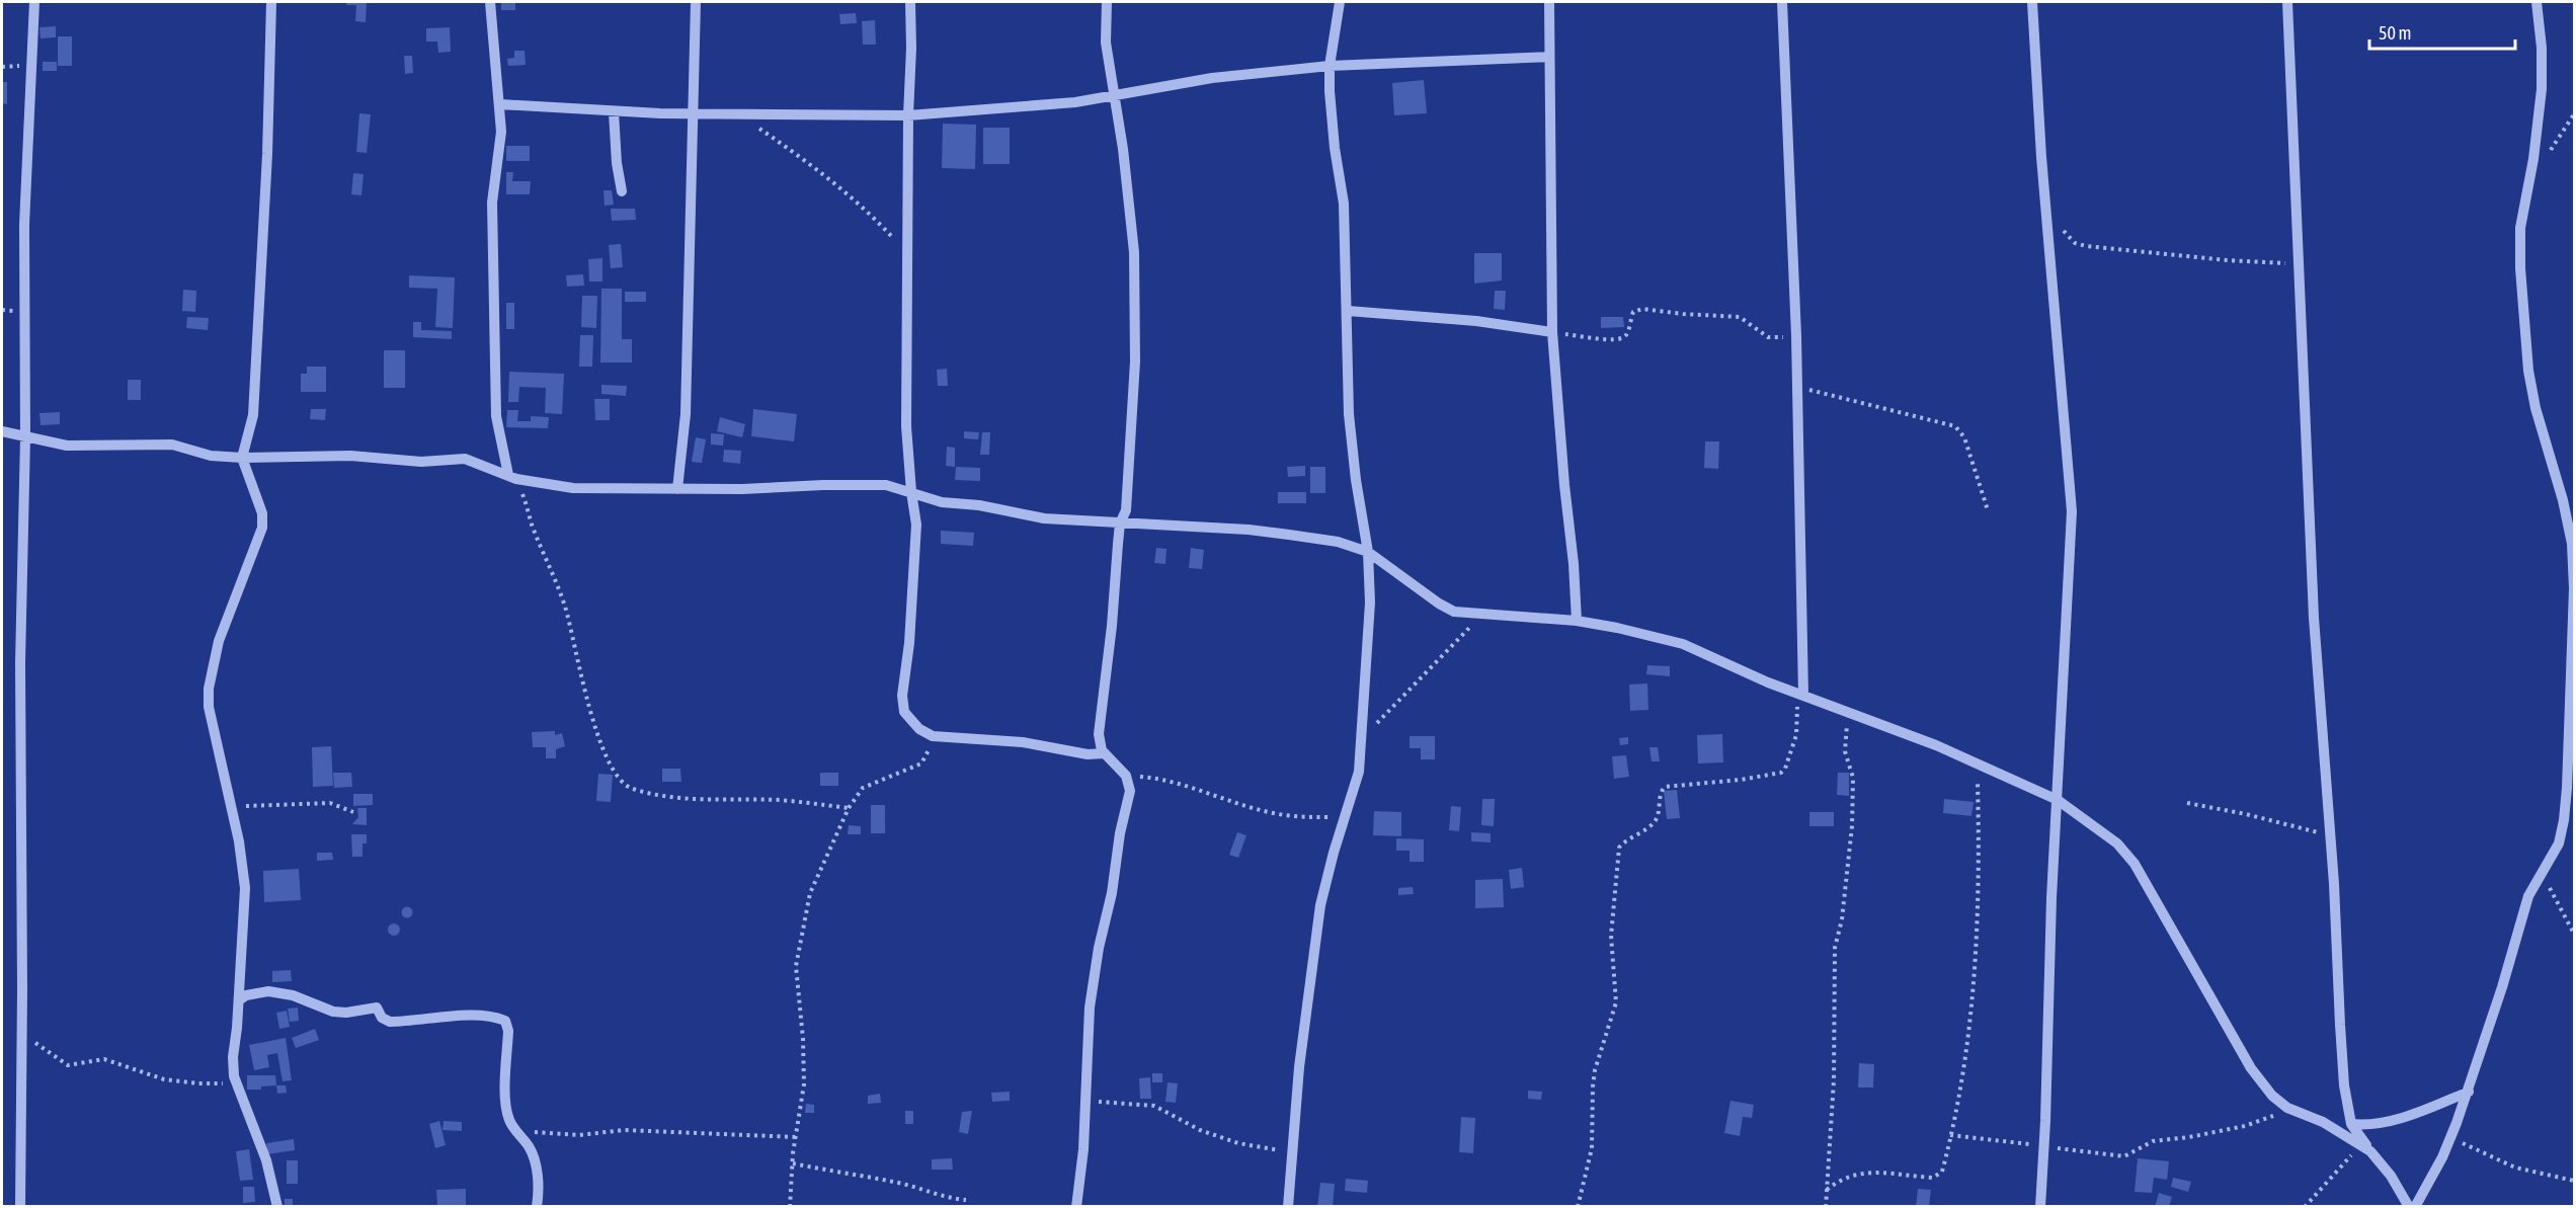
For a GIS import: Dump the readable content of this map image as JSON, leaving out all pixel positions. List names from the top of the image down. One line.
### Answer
{"scale_bar":"50 m"}
